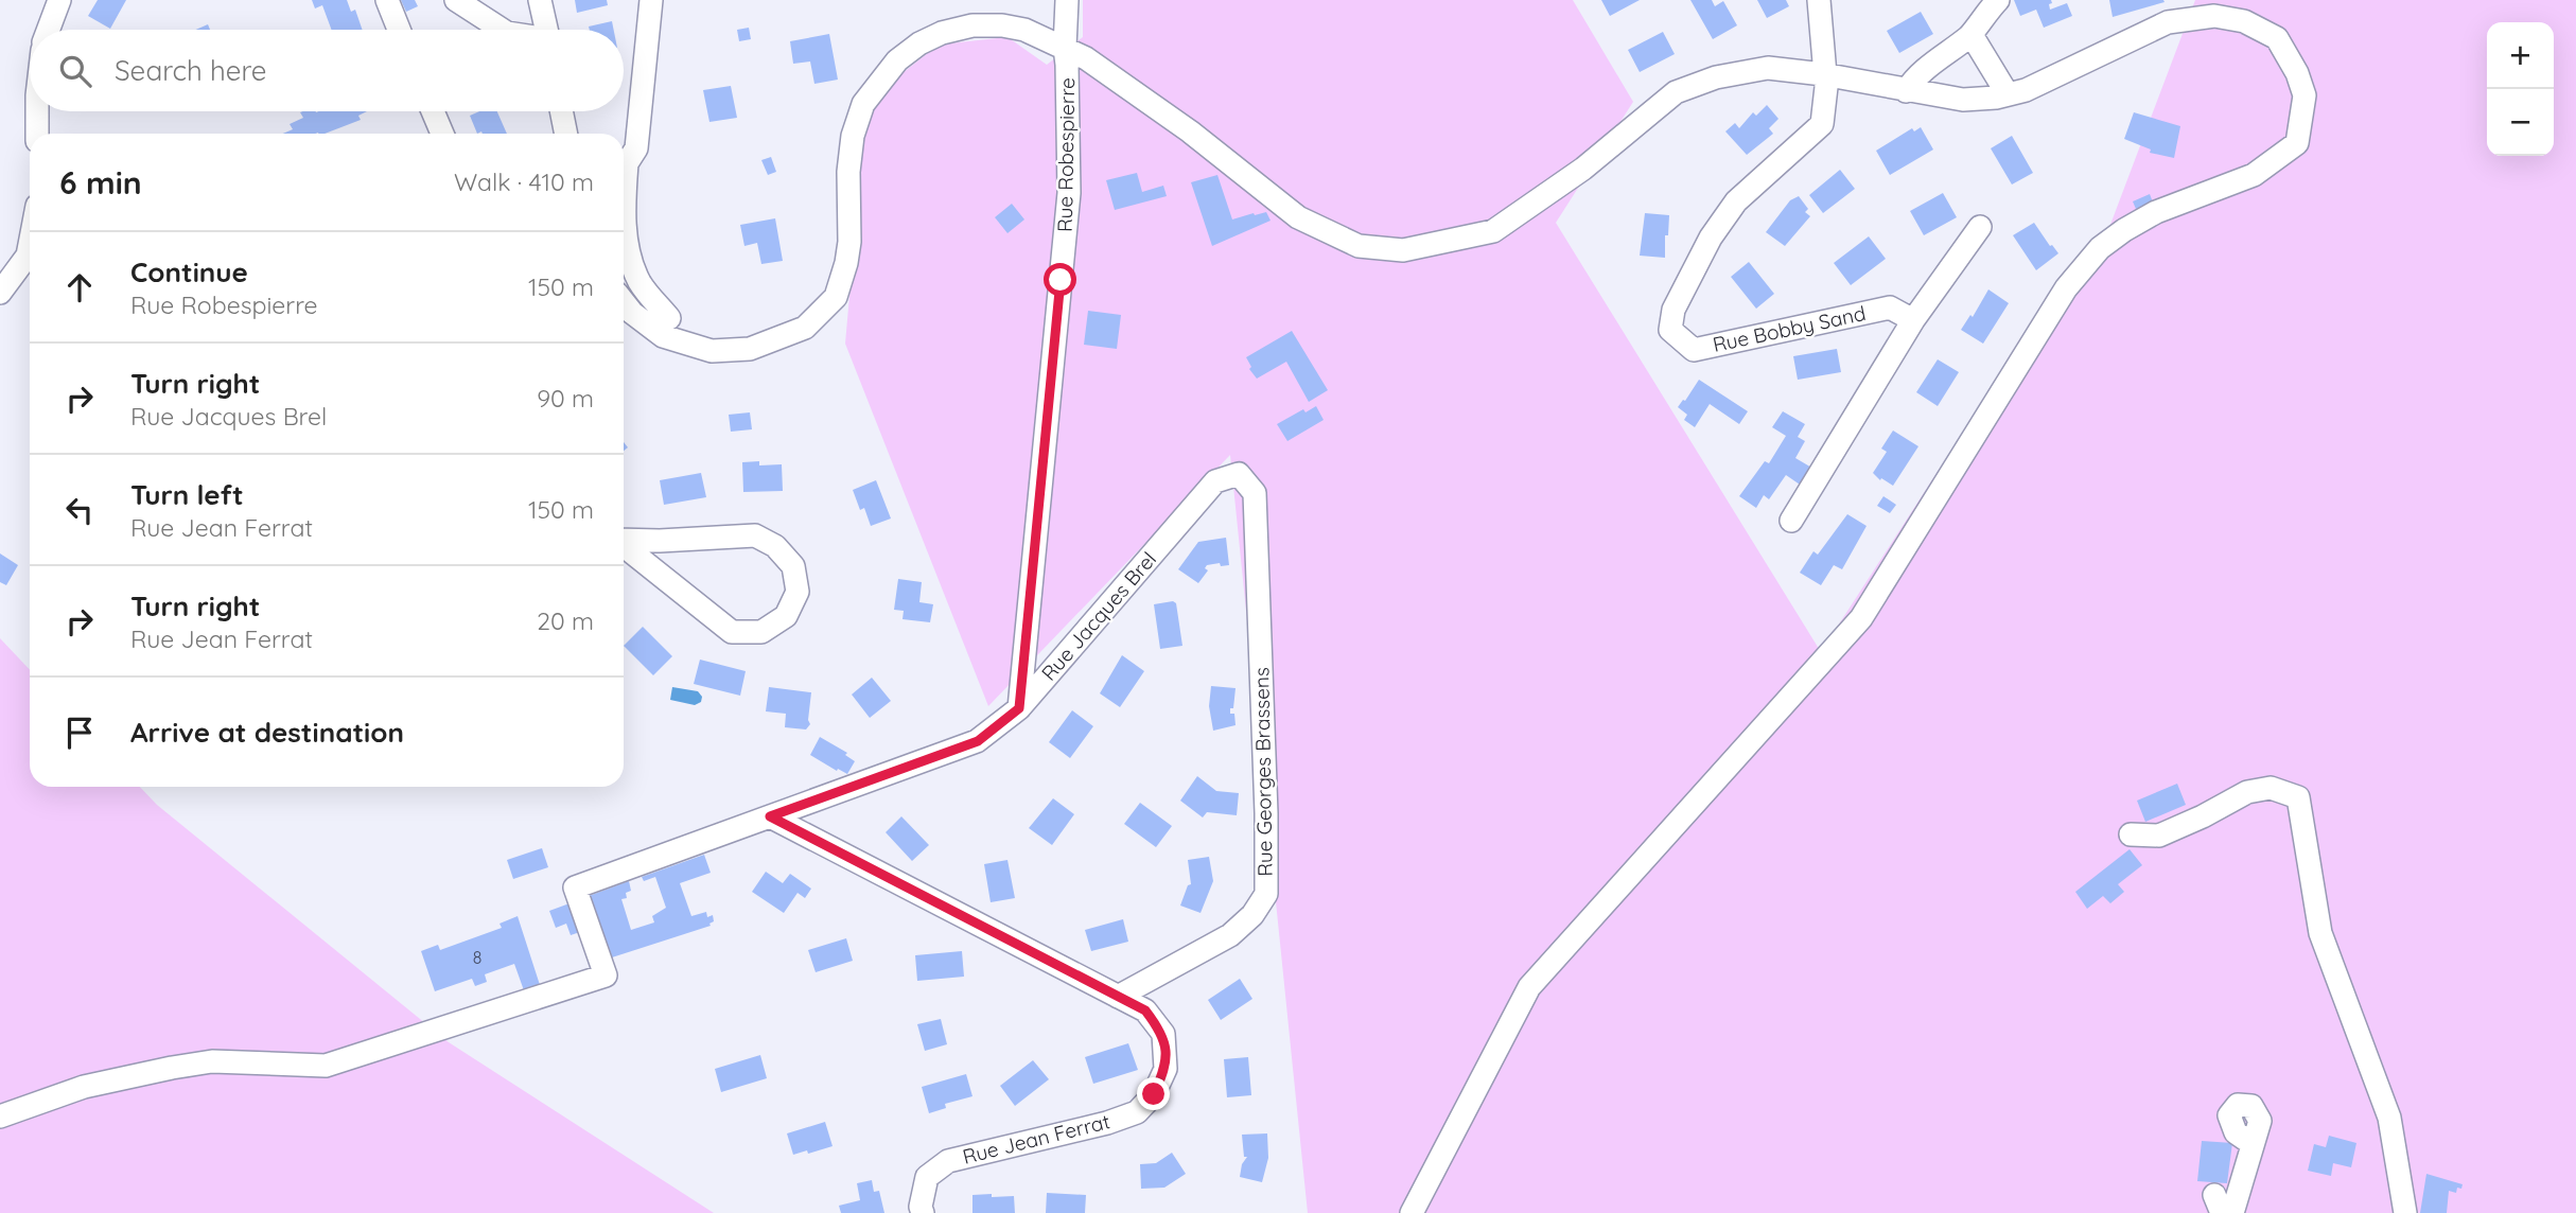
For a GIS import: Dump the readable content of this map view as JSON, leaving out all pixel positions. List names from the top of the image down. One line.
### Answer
{"streets":{"street":["Rue Robespierre","Rue Bobby Sand","Rue Jacques Brel","Rue Georges Brassens","Rue Jean Ferrat"]},"crossings":[["Rue Robespierre","Rue Jacques Brel"],["Rue Jacques Brel","Rue Georges Brassens"],["Rue Jacques Brel","Rue Jean Ferrat"],["Rue Georges Brassens","Rue Jean Ferrat"]],"house_numbers":["8"],"page":{"map_buttons":["+","−"],"search":"Search here","heading":["6 min","Walk · 410 m"],"list":[["Continue","Rue Robespierre","150 m"],["Turn right","Rue Jacques Brel","90 m"],["Turn left","Rue Jean Ferrat","150 m"],["Turn right","Rue Jean Ferrat","20 m"],"Arrive at destination"]}}
